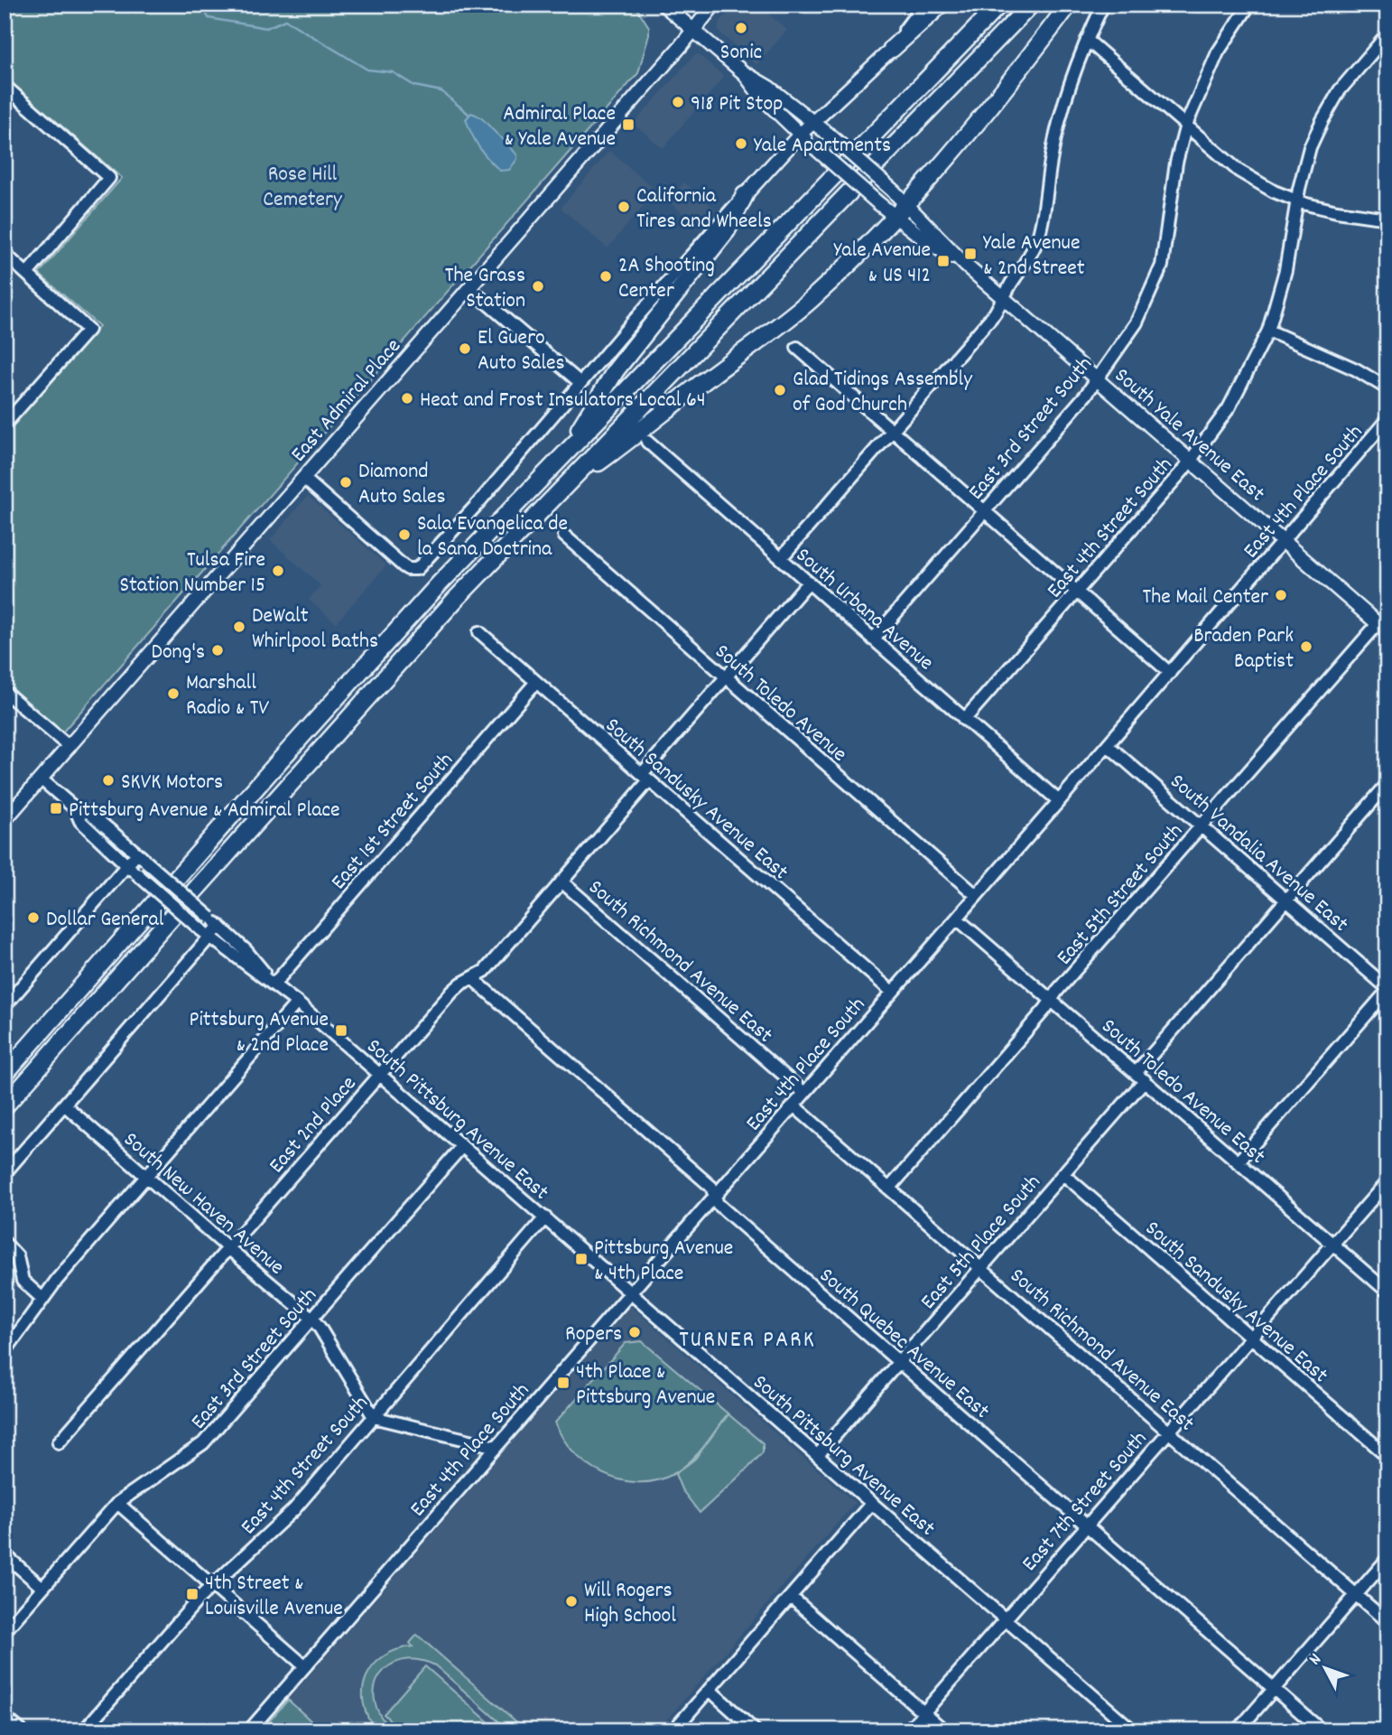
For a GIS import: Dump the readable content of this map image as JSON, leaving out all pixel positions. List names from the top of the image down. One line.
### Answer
{"streets":{"main road":["East Admiral Place","South Yale Avenue East"],"street":["East 3rd Street South","East 4th Place South","East 4th Street South","South Urbana Avenue","South Toledo Avenue","South Sandusky Avenue East","East 1st Street South","South Vandalia Avenue East","East 5th Street South","South Richmond Avenue East","South Toledo Avenue East","South Pittsburg Avenue East","East 2nd Place","South New Haven Avenue","East 5th Place South","South Quebec Avenue East","East 7th Street South"]},"crossings":[["East Admiral Place","South Yale Avenue East"],["East Admiral Place","South Pittsburg Avenue East"],["East 3rd Street South","South Yale Avenue East"],["East 3rd Street South","South Urbana Avenue"],["East 3rd Street South","South Pittsburg Avenue East"],["East 3rd Street South","South New Haven Avenue"],["South Yale Avenue East","East 4th Place South"],["South Yale Avenue East","East 4th Street South"],["South Yale Avenue East","East 5th Street South"],["East 4th Place South","South Urbana Avenue"],["East 4th Place South","South Toledo Avenue"],["East 4th Place South","South Sandusky Avenue East"],["East 4th Place South","South Vandalia Avenue East"],["East 4th Place South","South Richmond Avenue East"],["East 4th Place South","South Toledo Avenue East"],["East 4th Place South","South Pittsburg Avenue East"],["East 4th Place South","South Quebec Avenue East"],["East 4th Street South","South Urbana Avenue"],["East 4th Street South","South Pittsburg Avenue East"],["East 4th Street South","South New Haven Avenue"],["South Urbana Avenue","East 2nd Place"],["South Toledo Avenue","East 2nd Place"],["South Sandusky Avenue East","East 1st Street South"],["South Sandusky Avenue East","East 2nd Place"],["South Sandusky Avenue East","East 5th Place South"],["South Sandusky Avenue East","East 7th Street South"],["East 1st Street South","South Pittsburg Avenue East"],["South Vandalia Avenue East","East 5th Street South"],["South Vandalia Avenue East","East 5th Place South"],["East 5th Street South","South Richmond Avenue East"],["East 5th Street South","South Toledo Avenue East"],["South Richmond Avenue East","East 2nd Place"],["South Richmond Avenue East","East 5th Place South"],["South Richmond Avenue East","East 7th Street South"],["South Toledo Avenue East","East 5th Place South"],["South Toledo Avenue East","East 7th Street South"],["South Pittsburg Avenue East","East 2nd Place"],["South Pittsburg Avenue East","East 5th Place South"],["South Pittsburg Avenue East","East 7th Street South"],["East 2nd Place","South New Haven Avenue"],["East 2nd Place","South Quebec Avenue East"],["East 5th Place South","South Quebec Avenue East"],["South Quebec Avenue East","East 7th Street South"]],"districts":["TURNER PARK"],"parks":["Rose Hill Cemetery"],"places":{"other":["Sonic","918 Pit Stop","Yale Apartments","California Tires and Wheels","2A Shooting Center","The Grass Station","El Guero Auto Sales","Glad Tidings Assembly of God Church","Heat and Frost Insulators Local 64","Diamond Auto Sales","Sala Evangelica de la Sana Doctrina","Tulsa Fire Station Number 15","The Mail Center","DeWalt Whirlpool Baths","Braden Park Baptist","Dong's","Marshall Radio & TV","SKVK Motors","Dollar General","Ropers","Will Rogers High School"],"transit":["Admiral Place & Yale Avenue","Yale Avenue & 2nd Street","Yale Avenue & US 412","Pittsburg Avenue & Admiral Place","Pittsburg Avenue & 2nd Place","Pittsburg Avenue & 4th Place","4th Place & Pittsburg Avenue","4th Street & Louisville Avenue"]},"north":"top left"}
